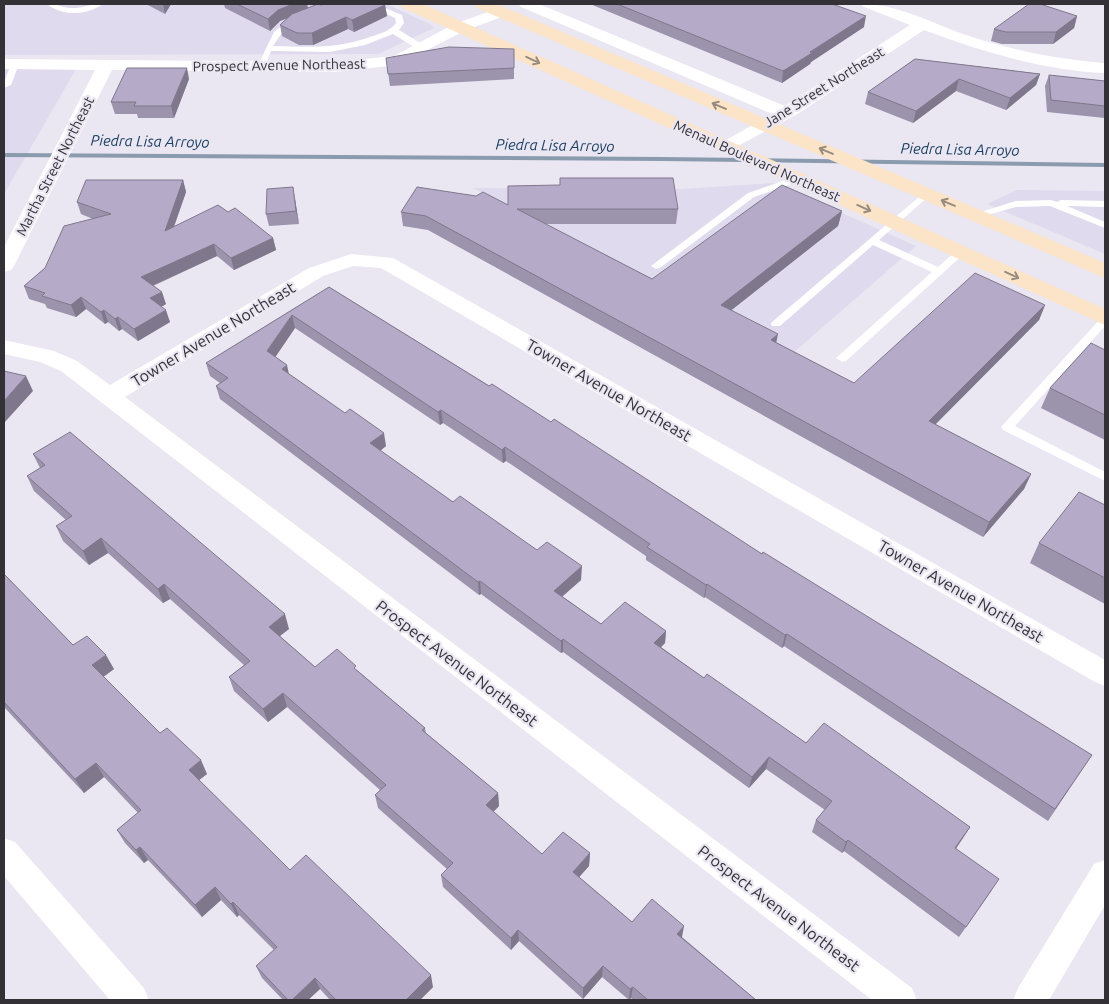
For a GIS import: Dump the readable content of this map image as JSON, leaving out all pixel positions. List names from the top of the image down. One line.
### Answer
{"streets":{"main road":["Menaul Boulevard Northeast"],"street":["Prospect Avenue Northeast","Jane Street Northeast","Martha Street Northeast","Towner Avenue Northeast"]},"crossings":[["Prospect Avenue Northeast","Menaul Boulevard Northeast"],["Prospect Avenue Northeast","Martha Street Northeast"],["Prospect Avenue Northeast","Towner Avenue Northeast"],["Jane Street Northeast","Menaul Boulevard Northeast"]],"water":["Piedra Lisa Arroyo"]}
